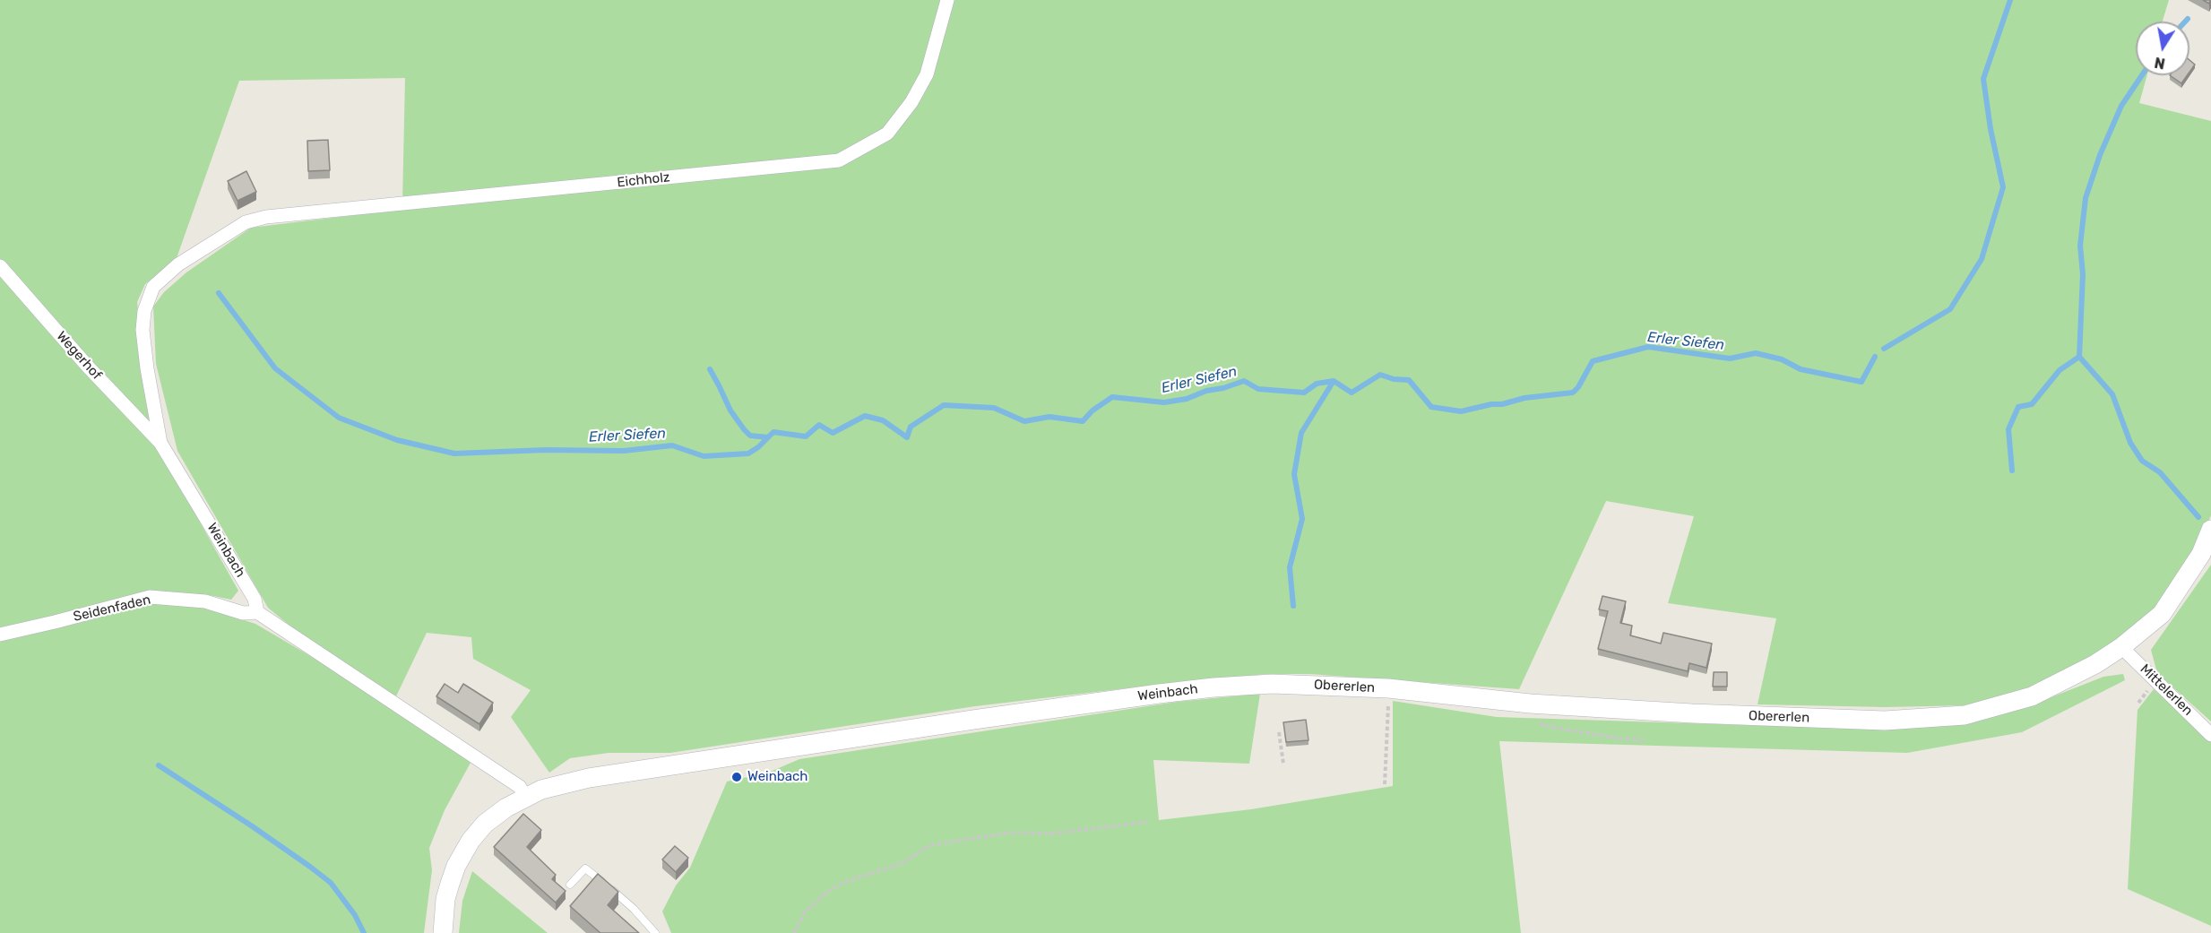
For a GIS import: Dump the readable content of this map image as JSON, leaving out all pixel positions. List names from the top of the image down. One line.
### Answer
{"streets":{"main road":["Weinbach","Obererlen"],"street":["Eichholz","Wegerhof","Seidenfaden","Mittelerlen"]},"crossings":[["Eichholz","Weinbach"],["Wegerhof","Weinbach"],["Weinbach","Seidenfaden"],["Weinbach","Obererlen"],["Obererlen","Mittelerlen"]],"water":["Erler Siefen"],"places":["Weinbach"],"north":"bottom"}
